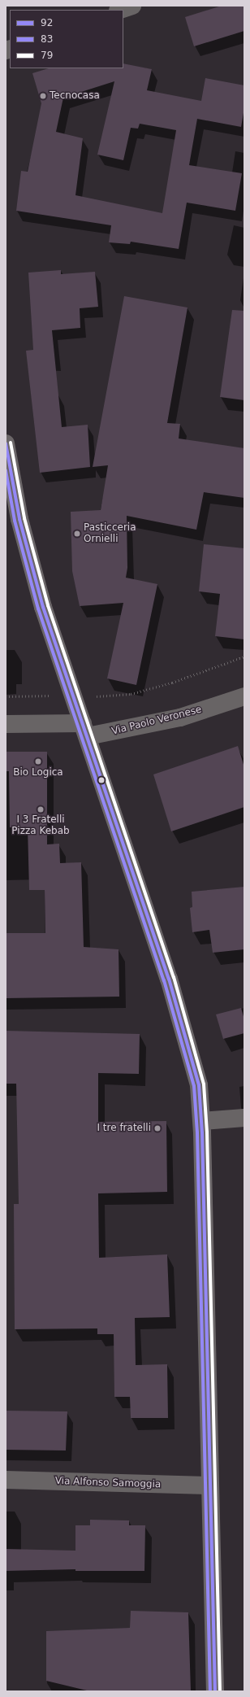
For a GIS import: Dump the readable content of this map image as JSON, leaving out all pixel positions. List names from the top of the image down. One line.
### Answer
{"streets":{"street":["Via Paolo Veronese","Via Alfonso Samoggia"]},"places":["Tecnocasa","Pasticceria Ornielli","Bio Logica","I 3 Fratelli Pizza Kebab","I tre fratelli"],"lines":["transit line 79","transit line 92","transit line 83"],"legend":["92","83","79"]}
